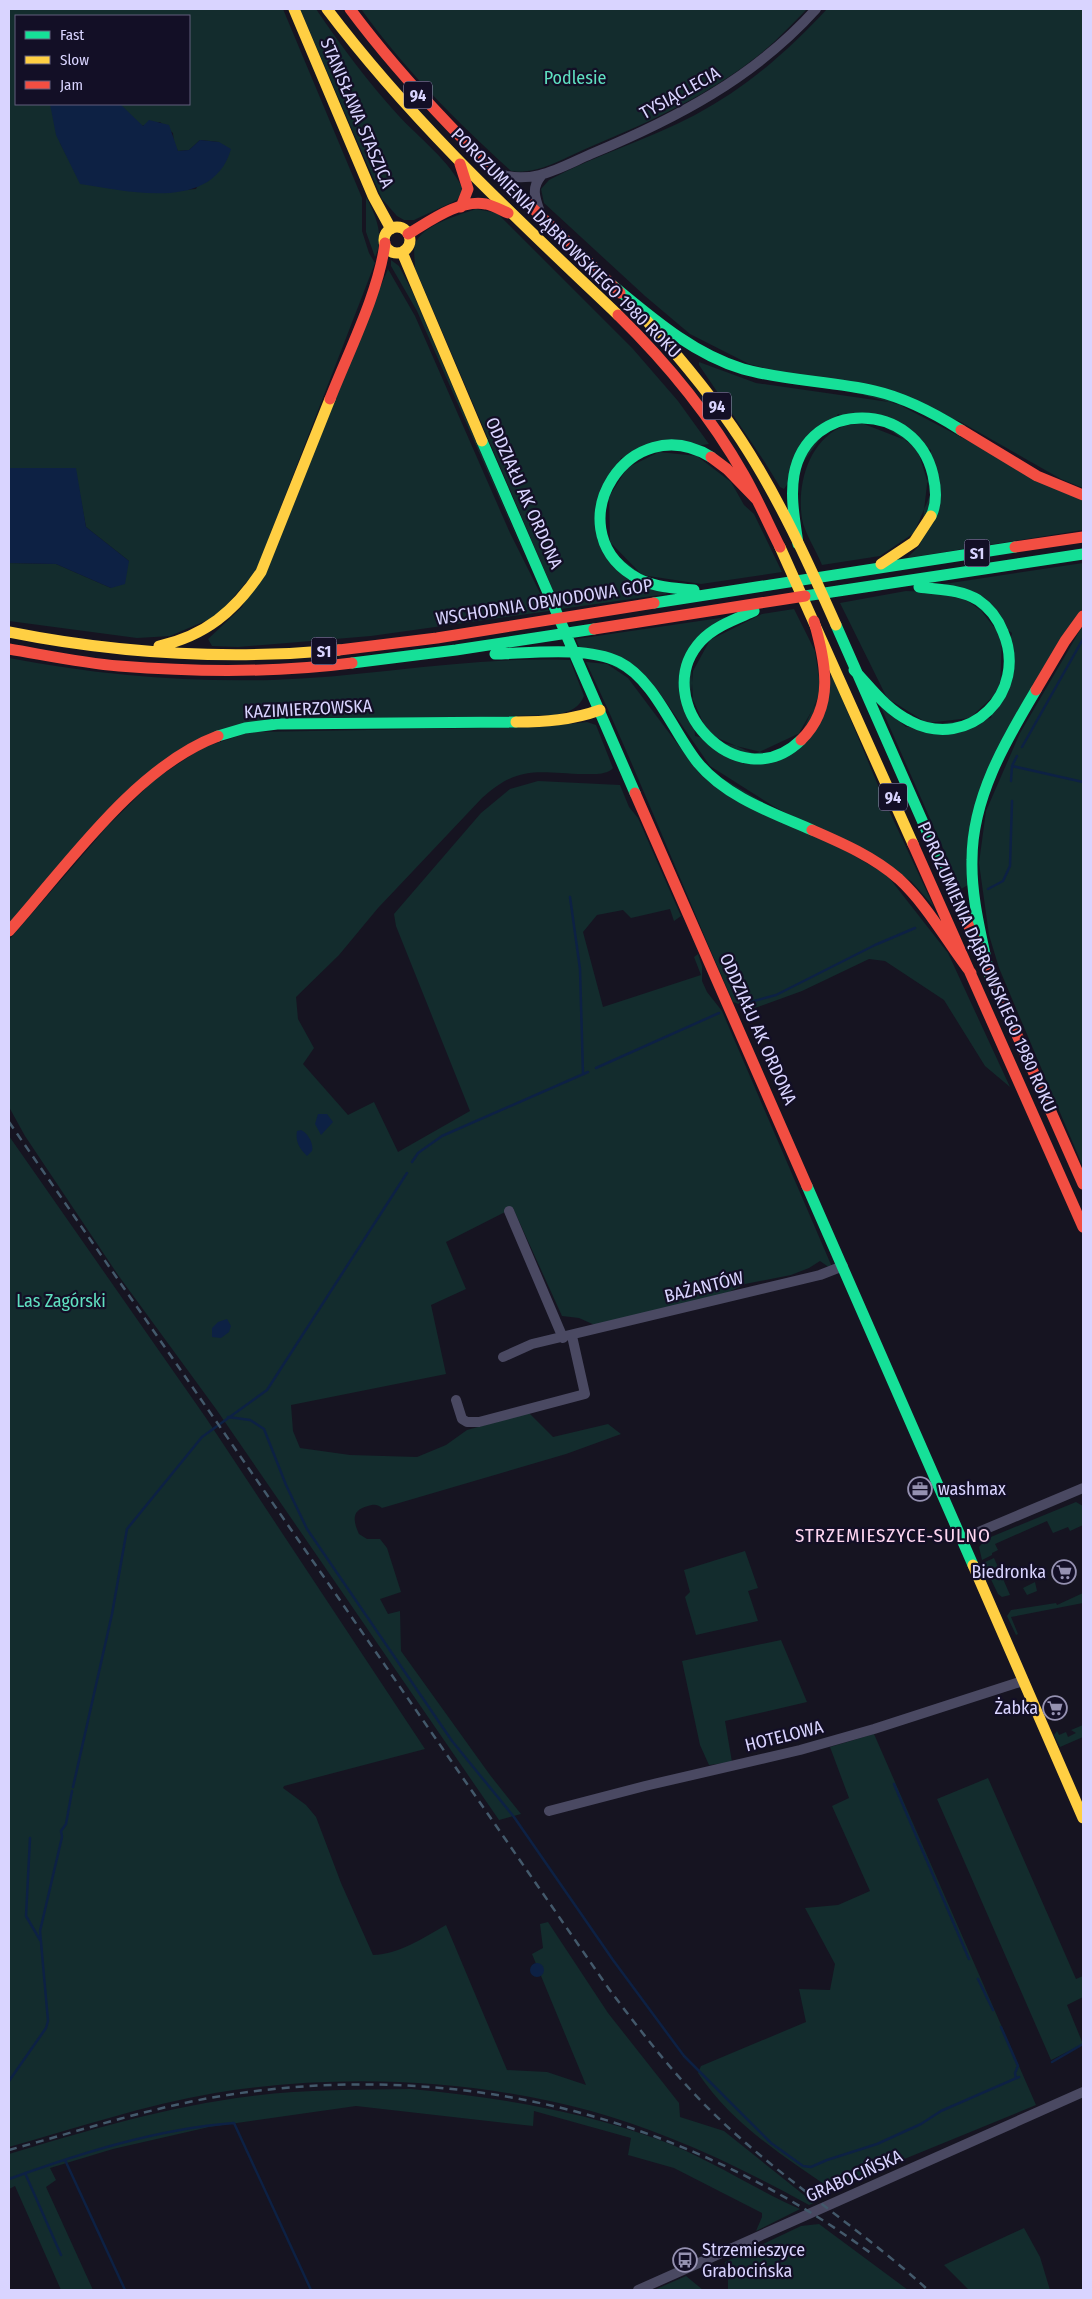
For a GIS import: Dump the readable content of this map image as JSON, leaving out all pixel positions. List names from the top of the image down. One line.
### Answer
{"streets":{"main road":["94","STANISŁAWA STASZICA","POROZUMIENIA DĄBROWSKIEGO 1980 ROKU","ODDZIAŁU AK ORDONA","S1","WSCHODNIA OBWODOWA GOP","KAZIMIERZOWSKA"],"street":["TYSIĄCLECIA","BAŻANTÓW","HOTELOWA","GRABOCIŃSKA"]},"crossings":[["TYSIĄCLECIA","POROZUMIENIA DĄBROWSKIEGO 1980 ROKU"],["STANISŁAWA STASZICA","ODDZIAŁU AK ORDONA"],["ODDZIAŁU AK ORDONA","KAZIMIERZOWSKA"],["ODDZIAŁU AK ORDONA","BAŻANTÓW"],["ODDZIAŁU AK ORDONA","HOTELOWA"]],"districts":["STRZEMIESZYCE-SULNO"],"parks":["Podlesie","Las Zagórski"],"places":{"office":["washmax"],"supermarket":["Biedronka","Żabka"],"bus stop":["Strzemieszyce Grabocińska"]},"legend":["Fast","Slow","Jam"]}
